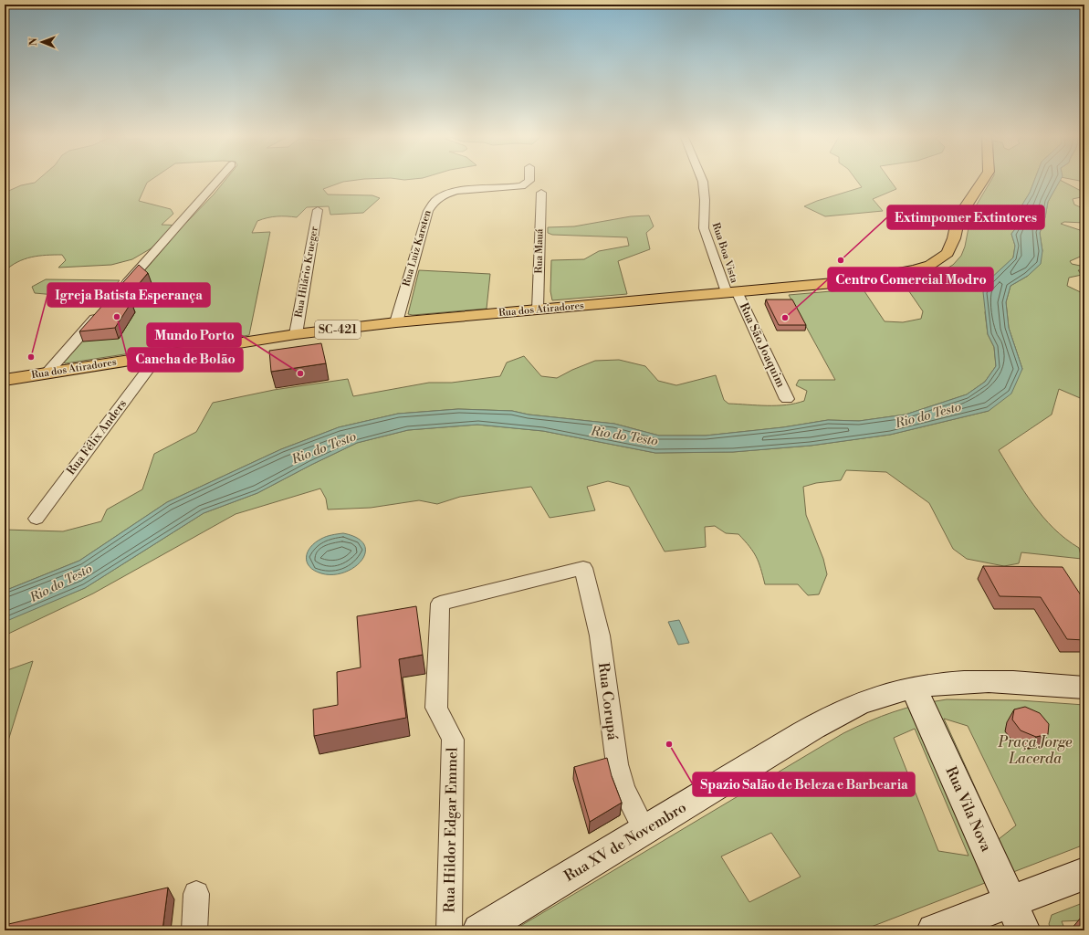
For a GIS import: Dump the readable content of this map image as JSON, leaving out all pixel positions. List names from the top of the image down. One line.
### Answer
{"streets":{"main road":["Rua dos Atiradores","SC-421","Rua Vila Nova","Rua XV de Novembro"],"street":["Rua Luiz Karsten","Rua Mauá","Rua Boa Vista","Rua Hilário Krueger","Rua São Joaquim","Rua Félix Anders","Rua Corupá","Rua Hildor Edgar Emmel"]},"crossings":[["Rua Luiz Karsten","Rua dos Atiradores"],["Rua Mauá","Rua dos Atiradores"],["Rua Boa Vista","Rua dos Atiradores"],["Rua Boa Vista","Rua São Joaquim"],["Rua Hilário Krueger","Rua dos Atiradores"],["Rua dos Atiradores","Rua São Joaquim"],["Rua dos Atiradores","Rua Félix Anders"],["Rua Corupá","Rua Hildor Edgar Emmel"],["Rua Corupá","Rua XV de Novembro"],["Rua Vila Nova","Rua XV de Novembro"]],"water":["Rio do Testo"],"parks":["Praça Jorge Lacerda"],"places":["Extimpomer Extintores","Cancha de Bolão","Centro Comercial Modro","Igreja Batista Esperança","Mundo Porto","Spazio Salão de Beleza e Barbearia"],"north":"left"}
